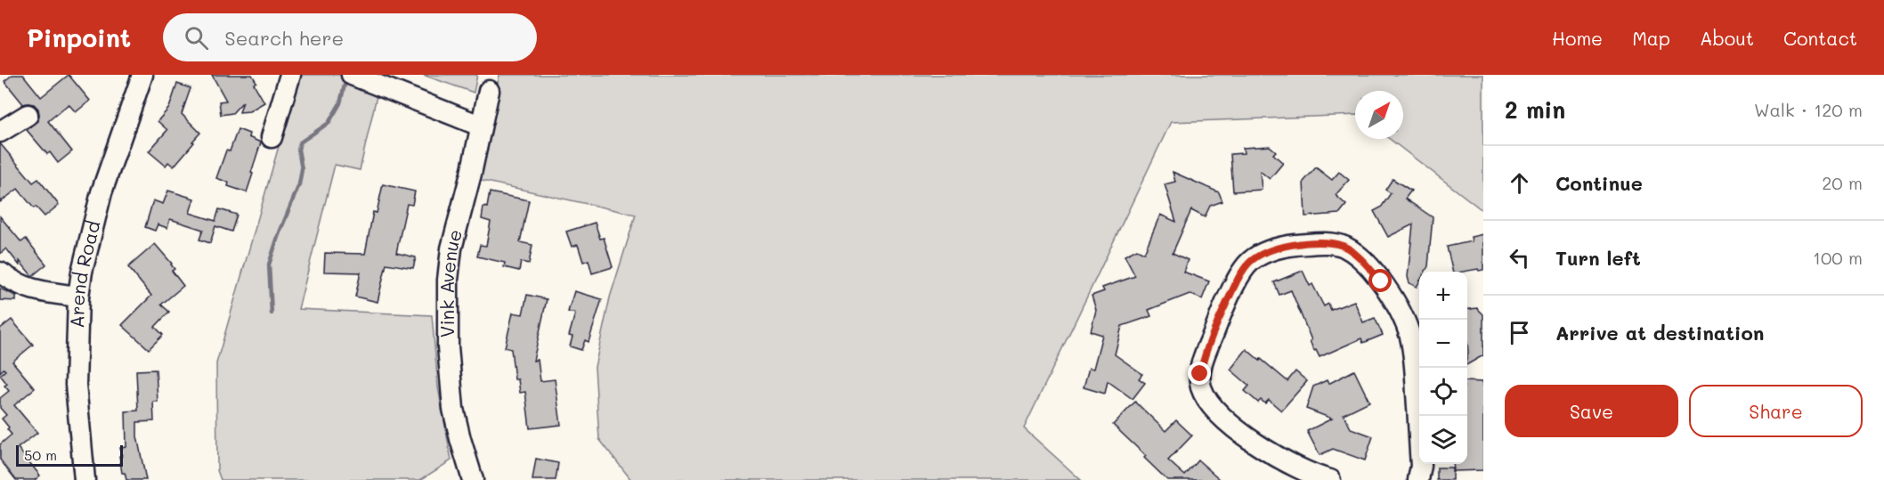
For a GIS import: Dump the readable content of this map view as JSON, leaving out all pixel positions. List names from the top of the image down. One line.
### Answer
{"streets":{"street":["Arend Road","Vink Avenue"]},"scale_bar":"50 m","north":"top right","page":{"header":"Pinpoint","search":"Search here","nav":["Home","Map","About","Contact"],"heading":["2 min","Walk · 120 m"],"list":[["Continue","20 m"],["Turn left","100 m"],"Arrive at destination"],"map_buttons":["+","−"],"buttons":["Save","Share"],"scale":"50 m"}}
